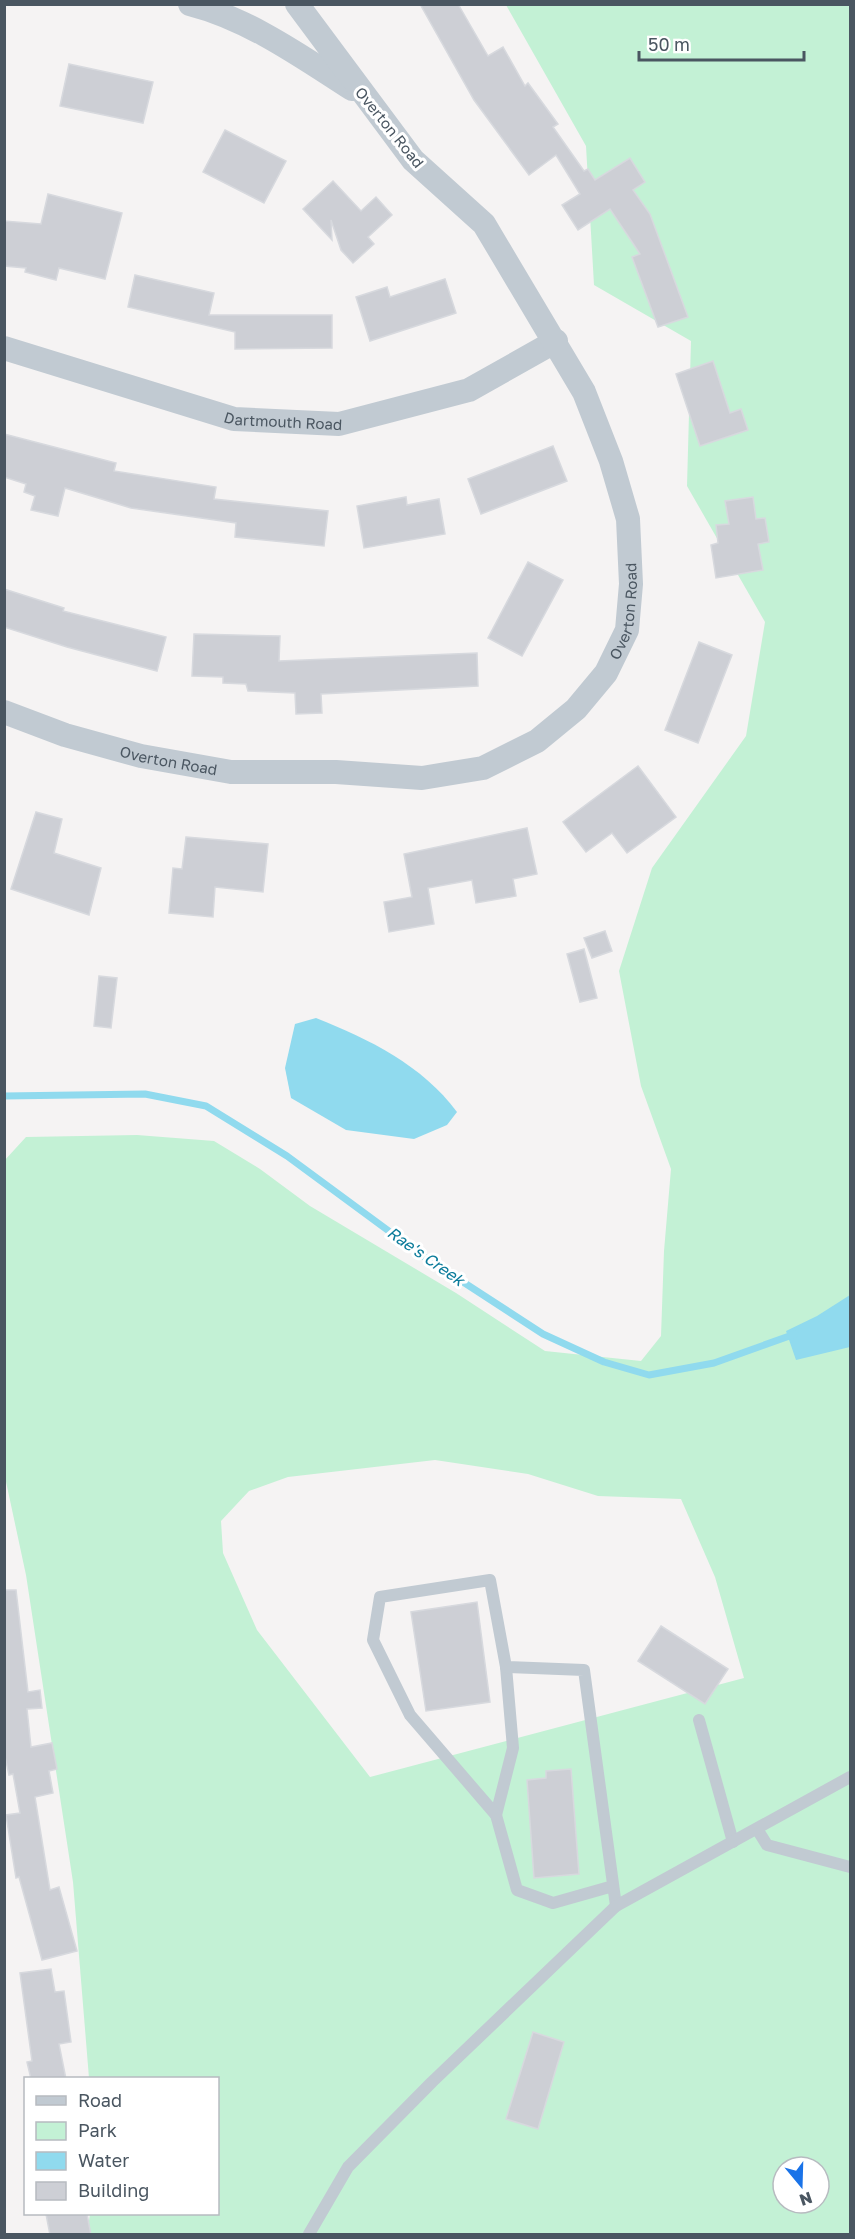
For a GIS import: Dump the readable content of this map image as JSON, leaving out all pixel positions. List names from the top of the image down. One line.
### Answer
{"streets":{"street":["Overton Road","Dartmouth Road"]},"crossings":[["Overton Road","Dartmouth Road"]],"water":["Rae's Creek"],"legend":["Road","Park","Water","Building"],"scale_bar":"50 m","north":"bottom"}
